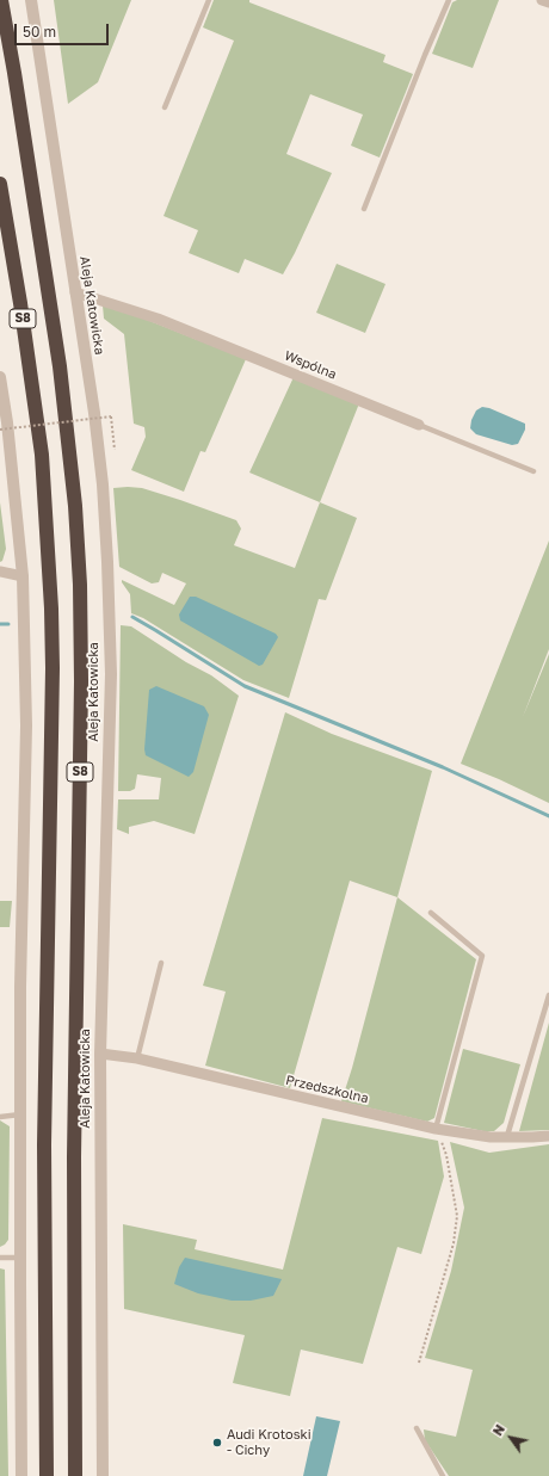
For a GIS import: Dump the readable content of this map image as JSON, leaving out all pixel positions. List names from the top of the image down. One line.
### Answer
{"streets":{"highway":["S8"],"street":["Aleja Katowicka","Wspólna","Przedszkolna"]},"crossings":[["Aleja Katowicka","Wspólna"],["Aleja Katowicka","Przedszkolna"]],"places":["Audi Krotoski - Cichy"],"scale_bar":"50 m","north":"top left"}
